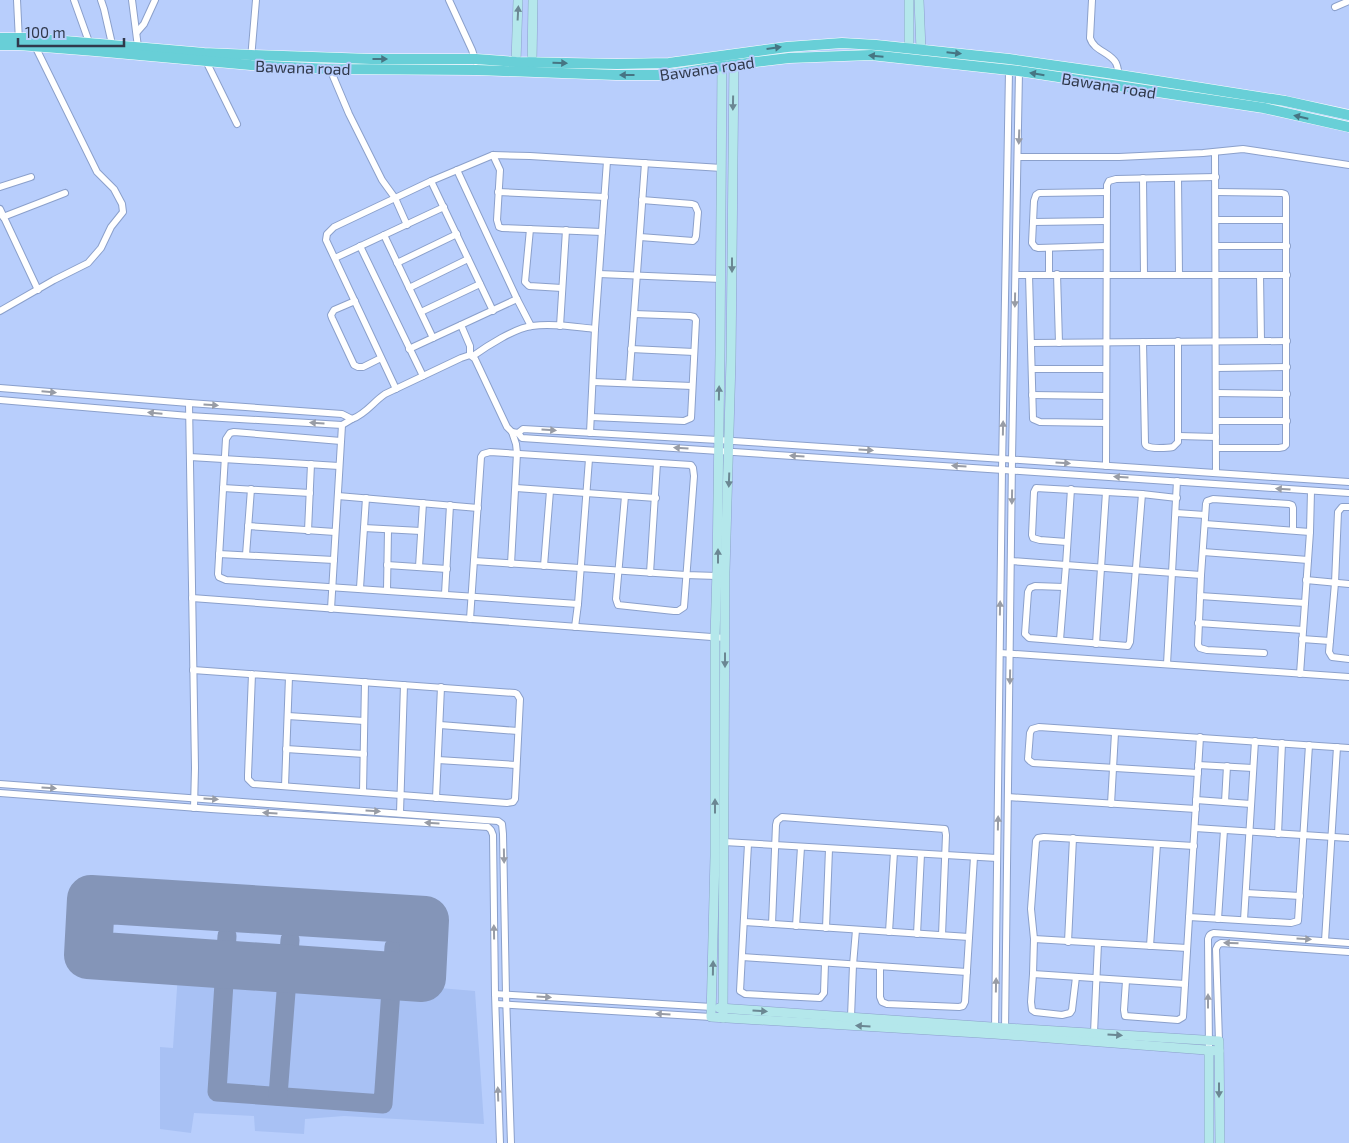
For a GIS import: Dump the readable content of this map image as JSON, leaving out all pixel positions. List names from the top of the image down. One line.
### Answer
{"streets":{"main road":["Bawana road"]},"scale_bar":"100 m"}
